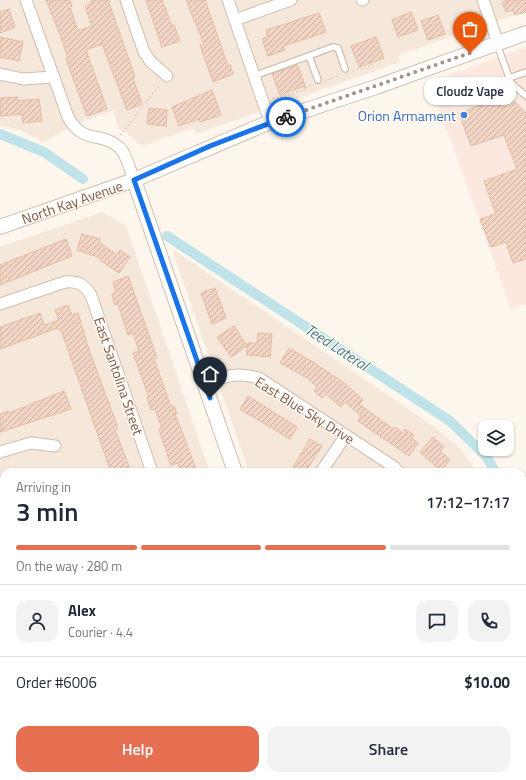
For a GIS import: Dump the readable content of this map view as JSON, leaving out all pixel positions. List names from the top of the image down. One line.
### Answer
{"streets":{"street":["North Kay Avenue","East Santolina Street","East Blue Sky Drive"]},"water":["Teed Lateral"],"places":["Cloudz Vape","Orion Armament"],"page":{"bubble":"Cloudz Vape","heading":["3 min","Arriving in","17:12–17:17"],"panel":["Alex","Courier · 4.4","Order #6006","$10.00"],"bar":"On the way · 280 m","buttons":["Help","Share"]}}
